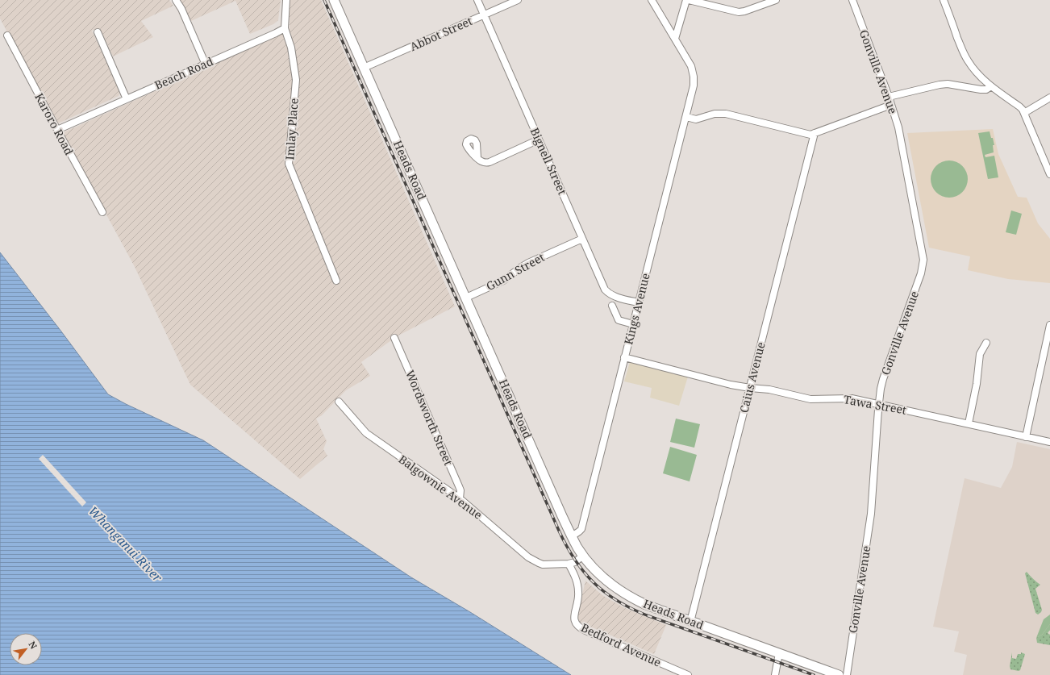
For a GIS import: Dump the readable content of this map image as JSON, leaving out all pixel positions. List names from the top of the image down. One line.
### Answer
{"streets":{"main road":["Heads Road"],"street":["Abbot Street","Gonville Avenue","Beach Road","Karoro Road","Imlay Place","Bignell Street","Gunn Street","Kings Avenue","Caius Avenue","Tawa Street","Wordsworth Street","Balgownie Avenue","Bedford Avenue"]},"crossings":[["Abbot Street","Bignell Street"],["Abbot Street","Heads Road"],["Gonville Avenue","Tawa Street"],["Beach Road","Karoro Road"],["Beach Road","Imlay Place"],["Bignell Street","Gunn Street"],["Bignell Street","Kings Avenue"],["Heads Road","Gunn Street"],["Heads Road","Kings Avenue"],["Heads Road","Caius Avenue"],["Heads Road","Balgownie Avenue"],["Kings Avenue","Tawa Street"],["Caius Avenue","Tawa Street"],["Wordsworth Street","Balgownie Avenue"],["Balgownie Avenue","Bedford Avenue"]],"water":["Whanganui River"],"north":"top right"}
